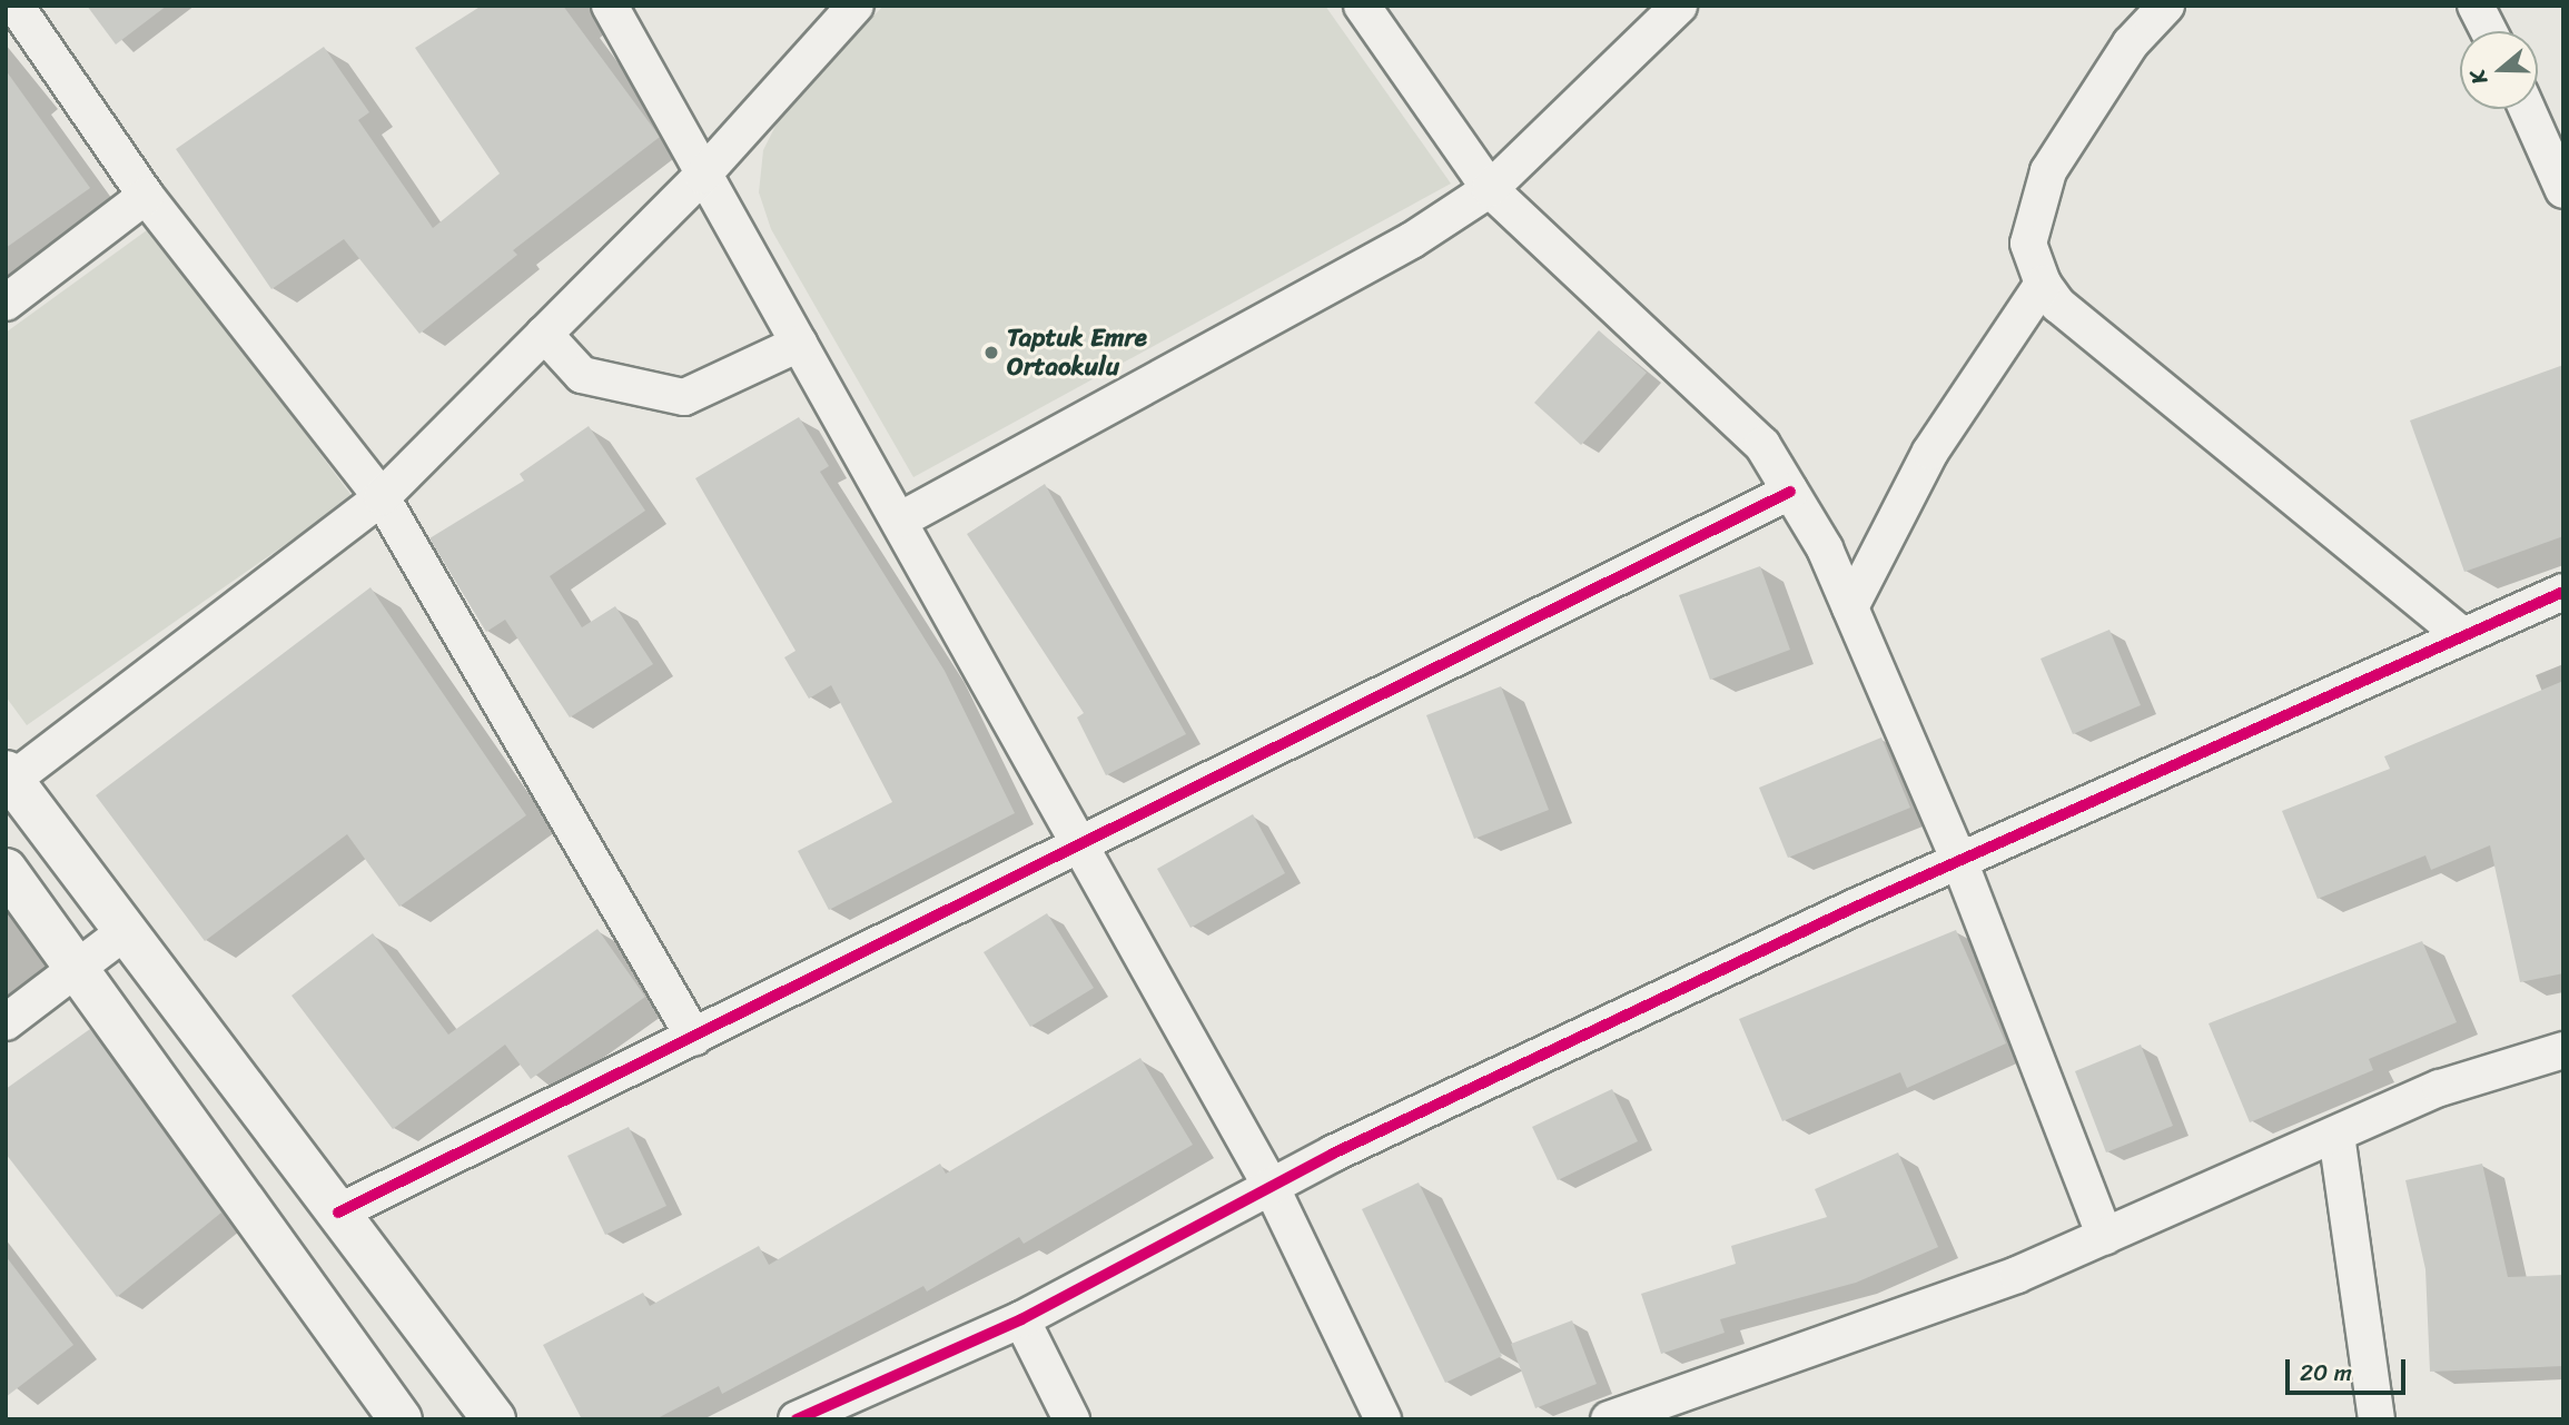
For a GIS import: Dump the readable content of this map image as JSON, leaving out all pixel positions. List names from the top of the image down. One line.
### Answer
{"places":["Taptuk Emre Ortaokulu"],"scale_bar":"20 m","north":"left"}
